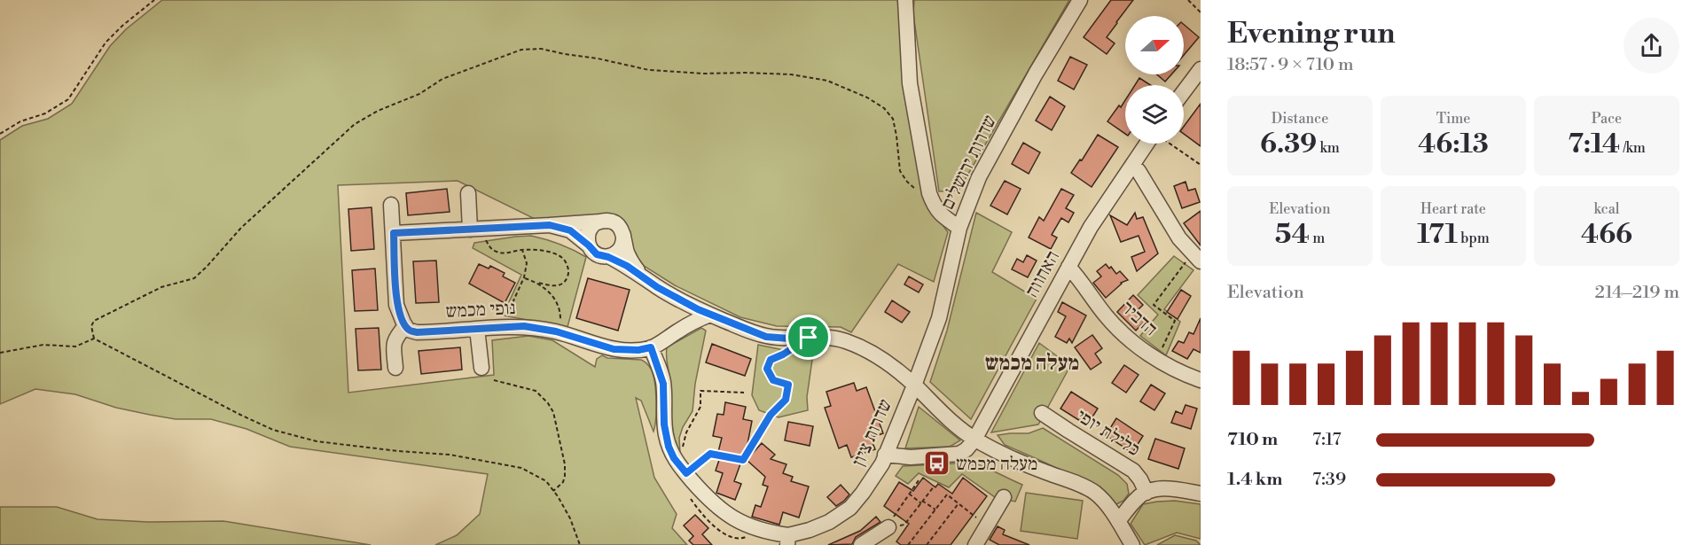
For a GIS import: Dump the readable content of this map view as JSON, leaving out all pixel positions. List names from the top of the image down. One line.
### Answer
{"streets":{"street":["שדרות ירושלים","האחווה","נופי מכמש","הדביר","שדרות ציון","כלילת יופי"]},"crossings":[["שדרות ירושלים","שדרות ציון"],["האחווה","הדביר"]],"districts":["מעלה מכמש"],"places":{"bus stop":["מעלה מכמש"]},"north":"right","page":{"heading":["Evening run","18:57 · 9 × 710 m"],"stats":[["Distance","6.39 km"],["Time","46:13"],["Pace","7:14 /km"],["Elevation","54 m"],["Heart rate","171 bpm"],["kcal","466"]],"chart":["Elevation","214–219 m"],"list":[{"name":"710 m","note":"7:17"},{"name":"1.4 km","note":"7:39"}]}}
